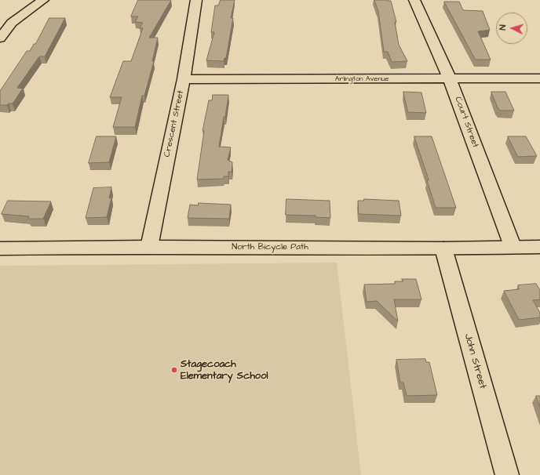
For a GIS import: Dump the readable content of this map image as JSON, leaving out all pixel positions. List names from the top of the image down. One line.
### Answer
{"streets":{"street":["Arlington Avenue","Court Street","Crescent Street","North Bicycle Path","John Street"]},"crossings":[["Arlington Avenue","Court Street"],["Arlington Avenue","Crescent Street"],["Court Street","North Bicycle Path"],["Crescent Street","North Bicycle Path"],["North Bicycle Path","John Street"]],"places":["Stagecoach Elementary School"],"north":"left"}
